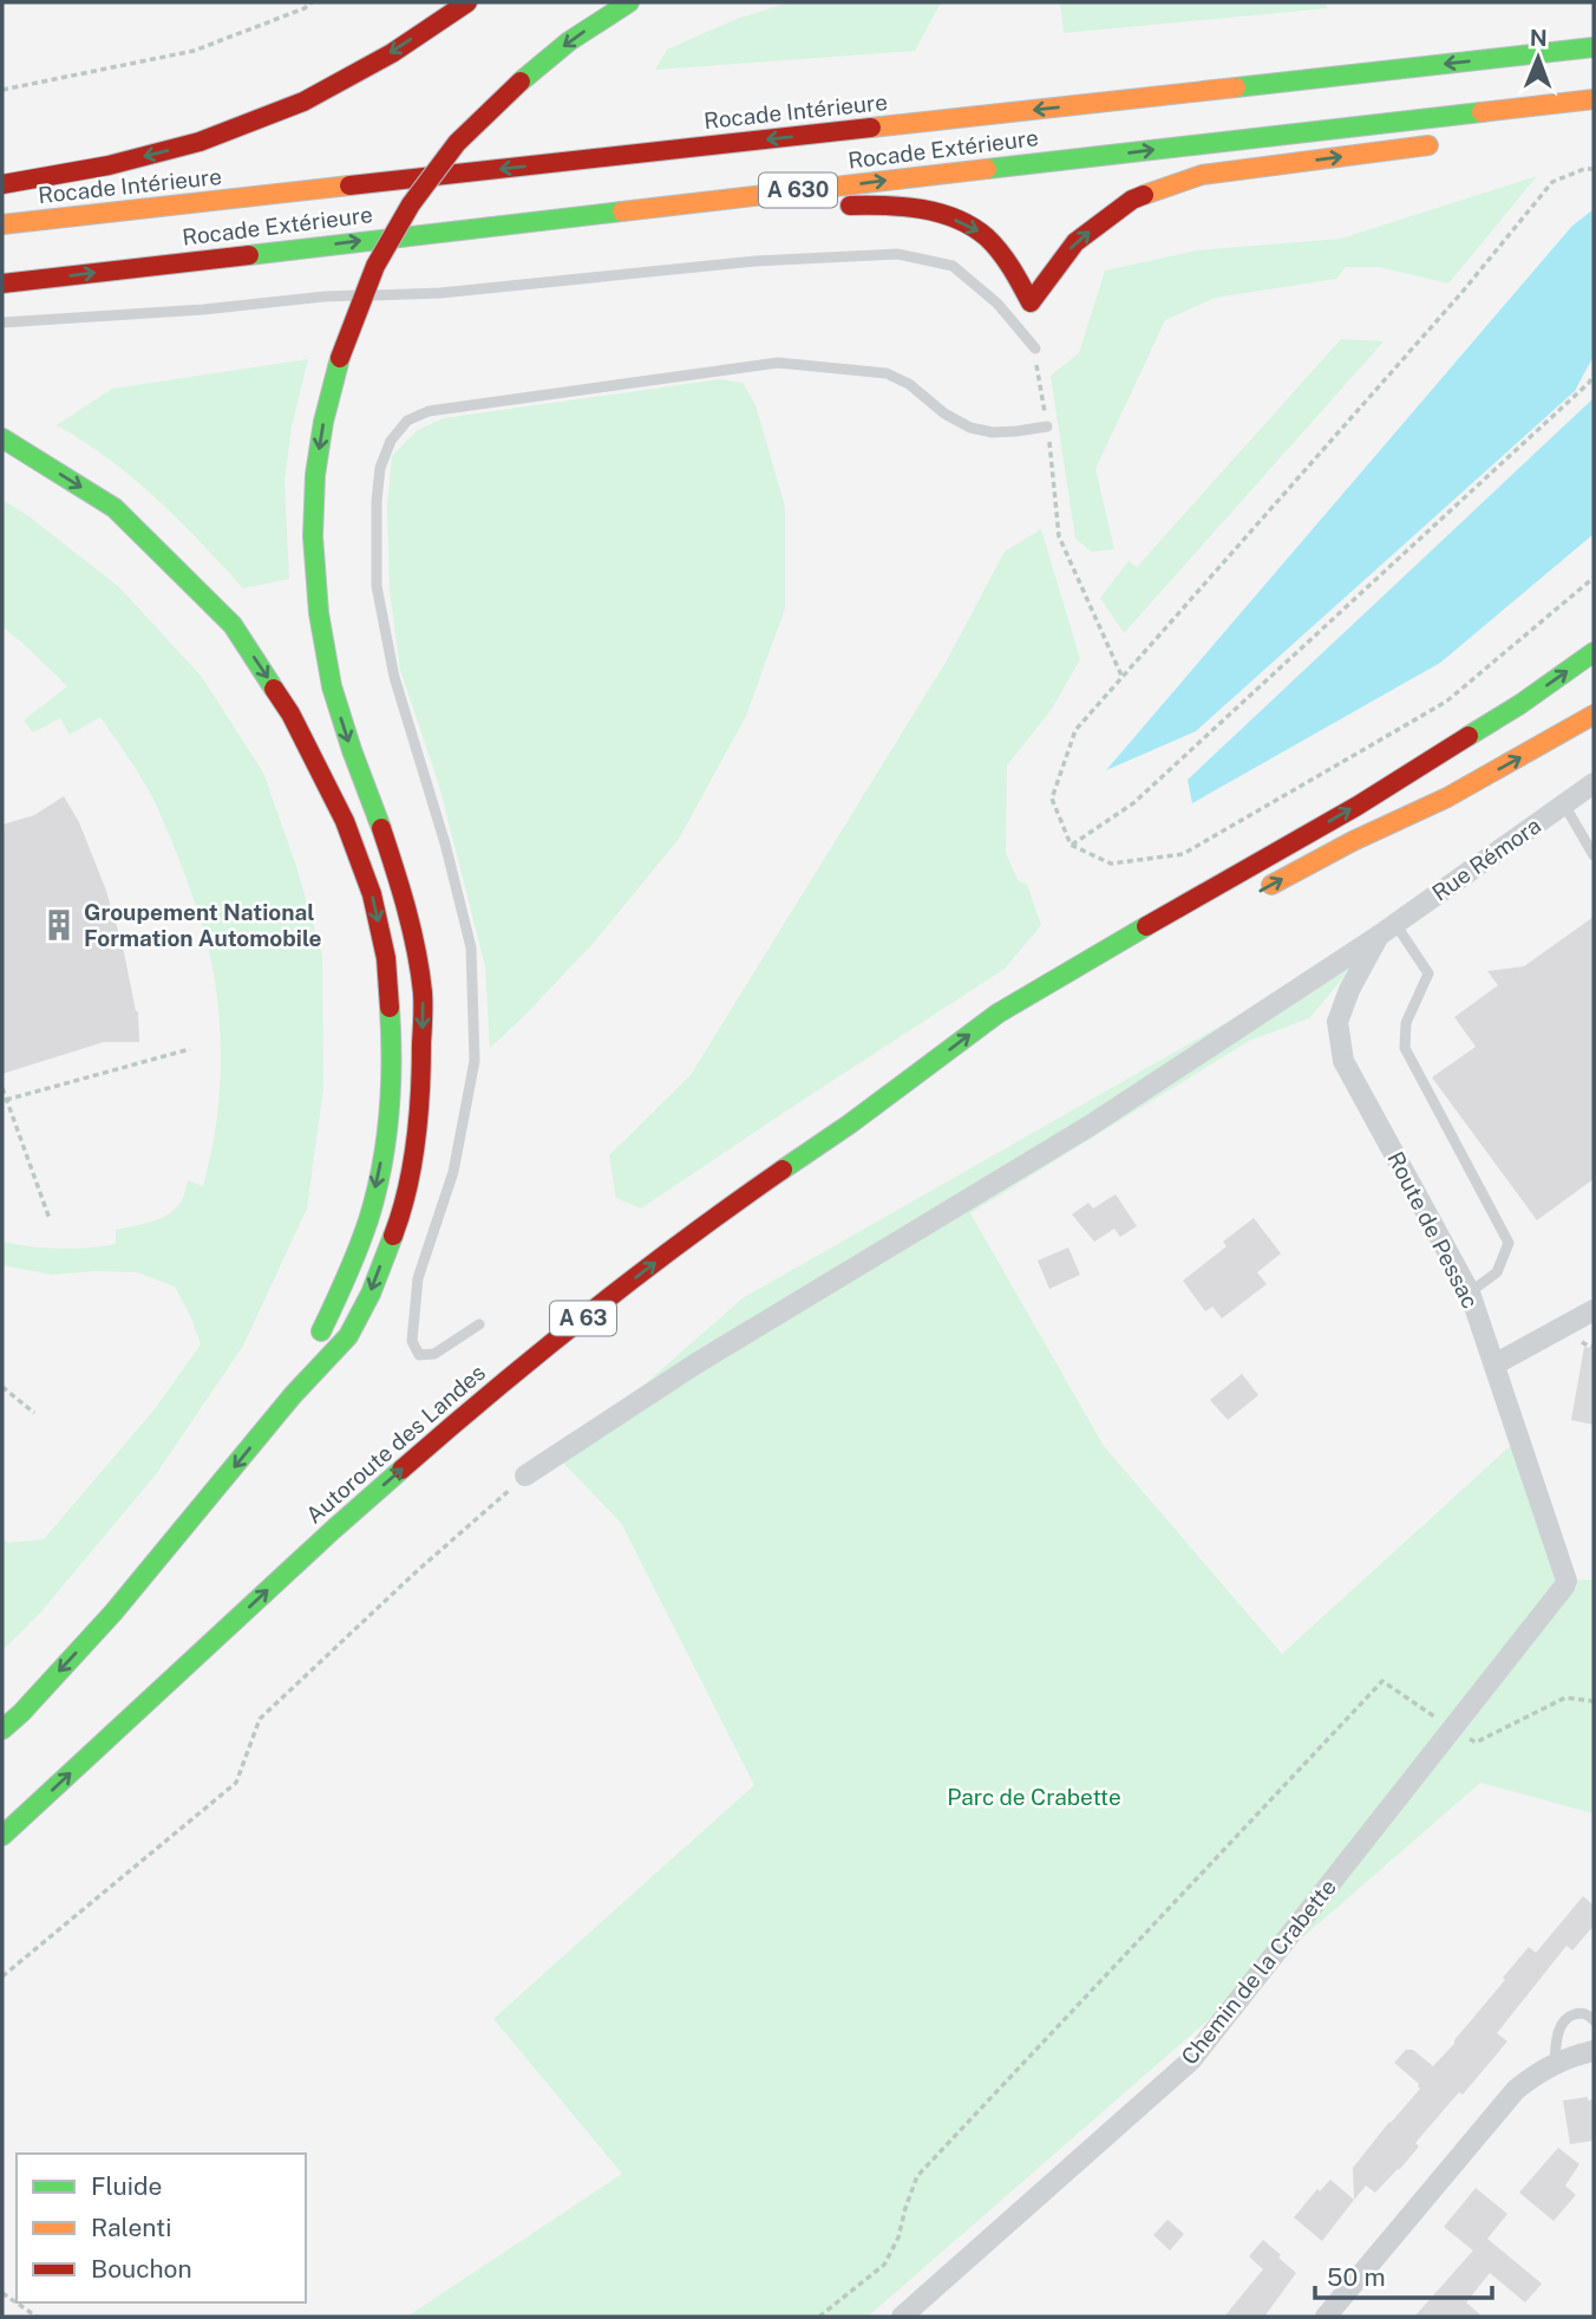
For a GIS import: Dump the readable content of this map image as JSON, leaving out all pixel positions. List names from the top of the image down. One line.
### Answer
{"streets":{"highway":["Rocade Intérieure","Rocade Extérieure","A 630","A 63","Autoroute des Landes"],"street":["Rue Rémora","Route de Pessac","Chemin de la Crabette"]},"crossings":[["Rue Rémora","Route de Pessac"],["Route de Pessac","Chemin de la Crabette"]],"parks":["Parc de Crabette"],"places":{"building":["Groupement National Formation Automobile"]},"legend":["Fluide","Ralenti","Bouchon"],"scale_bar":"50 m","north":"top"}
